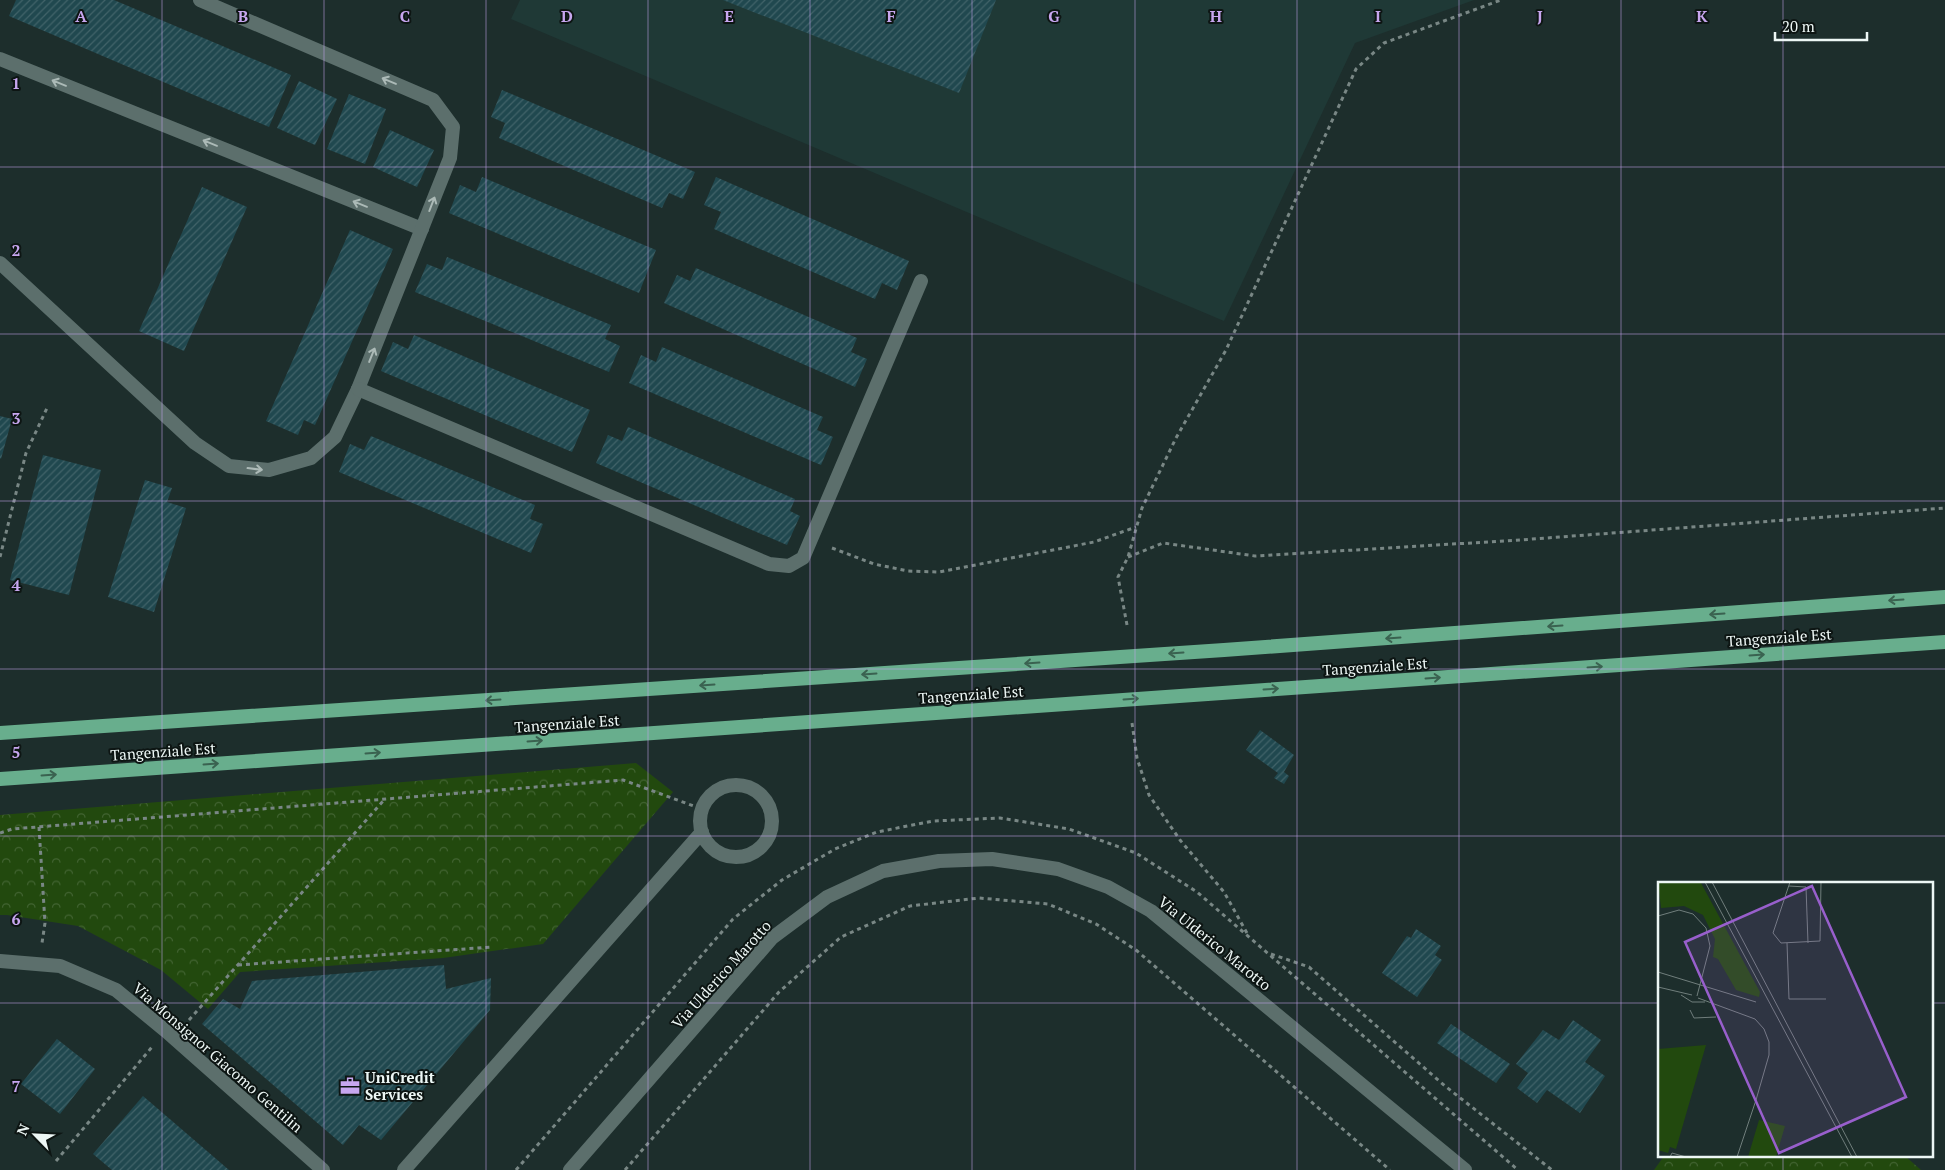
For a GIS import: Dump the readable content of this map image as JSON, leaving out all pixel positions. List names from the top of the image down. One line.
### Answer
{"streets":{"highway":["Tangenziale Est"],"street":["Via Ulderico Marotto","Via Monsignor Giacomo Gentilin"]},"places":{"office":["UniCredit Services"]},"scale_bar":"20 m","north":"top left","grid":{"columns":["A","B","C","D","E","F","G","H","I","J","K"],"rows":["1","2","3","4","5","6","7"]}}
